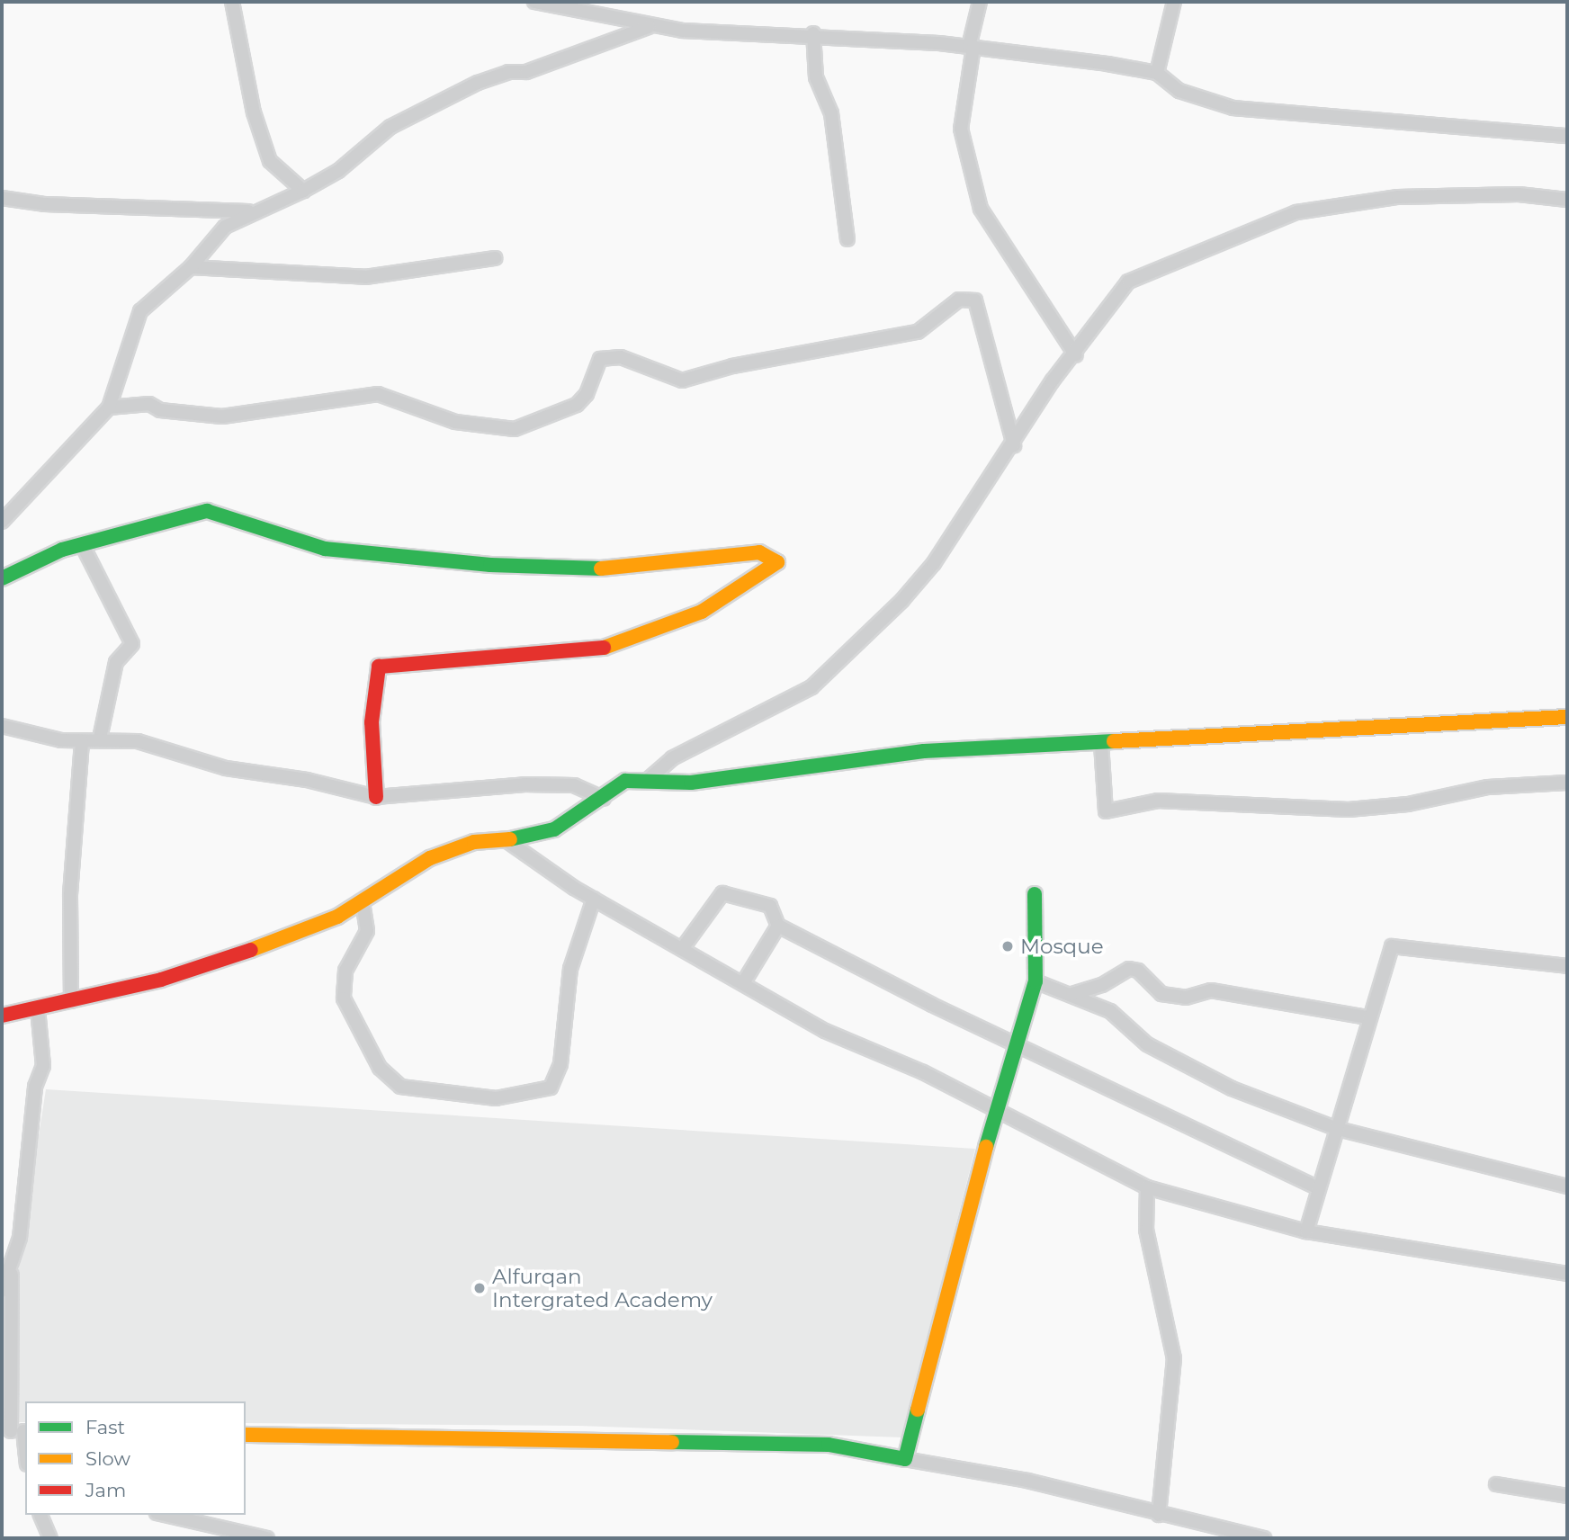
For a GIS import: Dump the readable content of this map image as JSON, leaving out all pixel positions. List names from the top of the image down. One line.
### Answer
{"places":["Mosque","Alfurqan Intergrated Academy"],"legend":["Fast","Slow","Jam"]}
